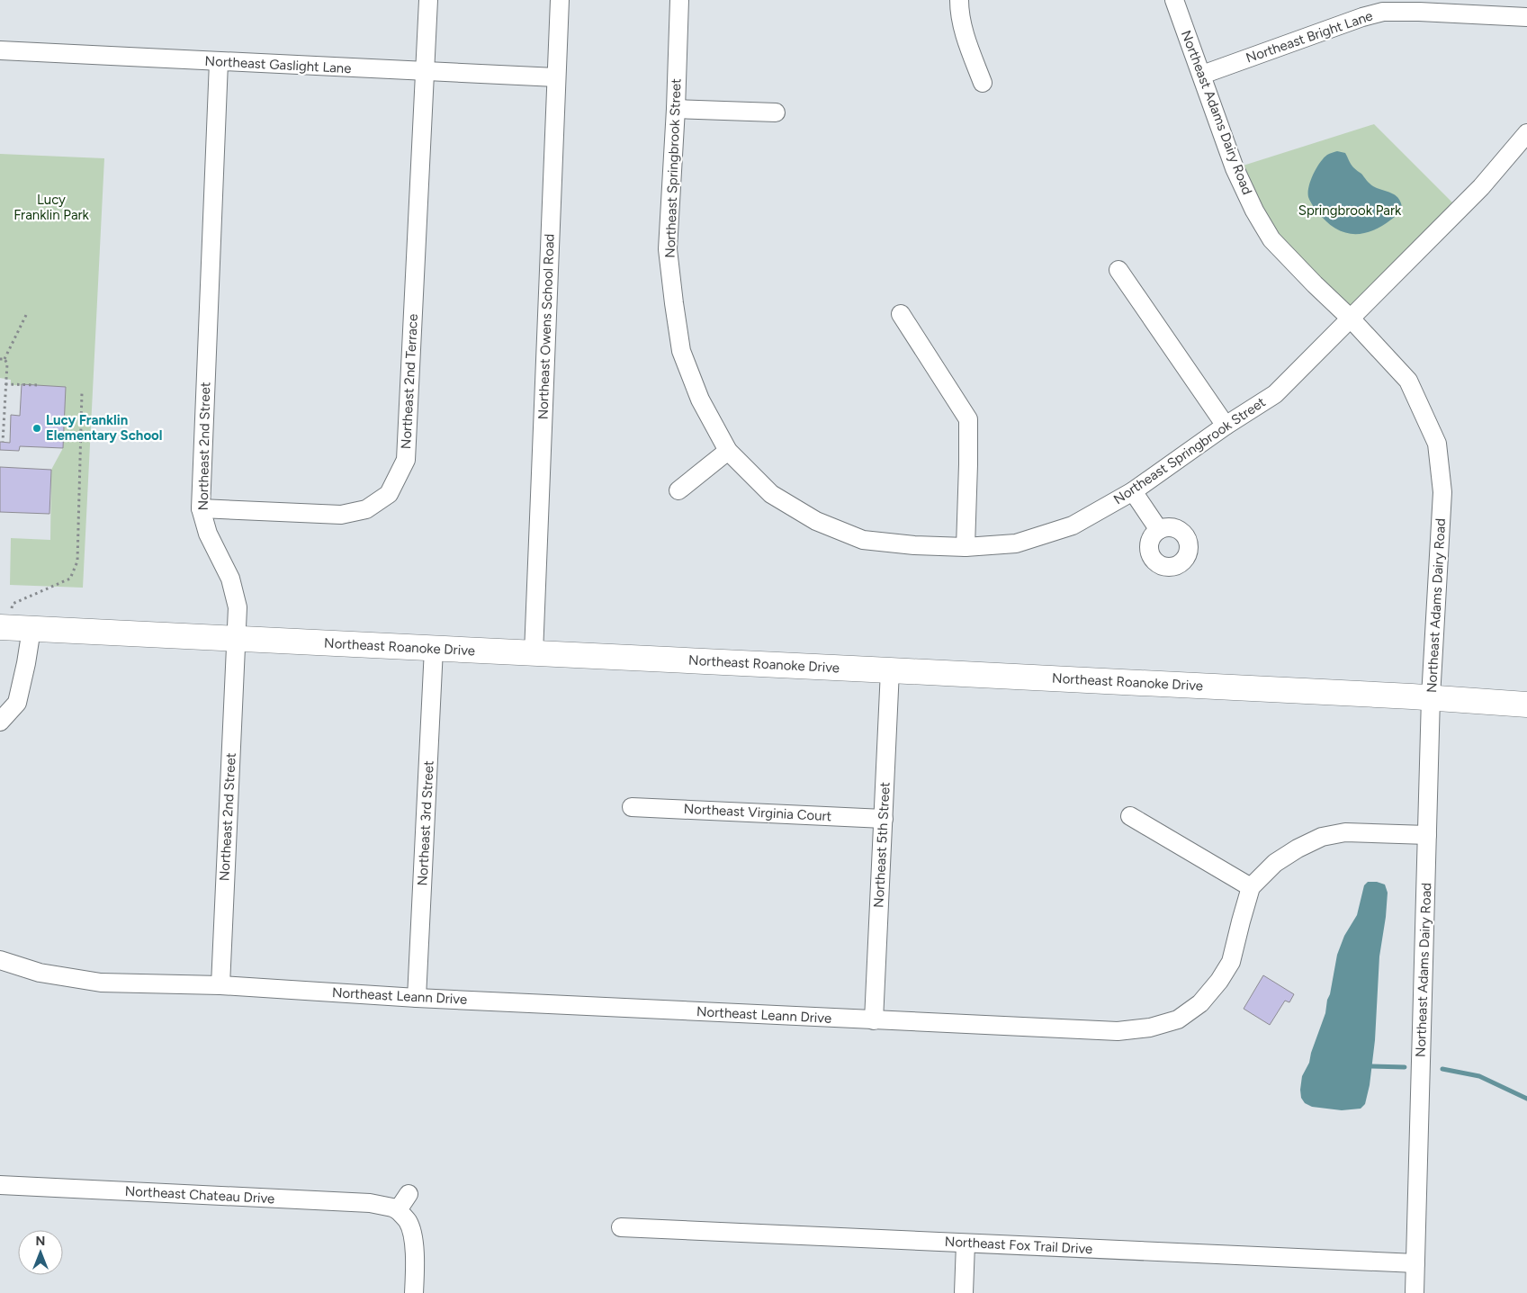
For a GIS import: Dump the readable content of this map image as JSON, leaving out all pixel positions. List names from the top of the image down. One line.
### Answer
{"streets":{"street":["Northeast Bright Lane","Northeast Gaslight Lane","Northeast Adams Dairy Road","Northeast Springbrook Street","Northeast Owens School Road","Northeast 2nd Terrace","Northeast 2nd Street","Northeast Roanoke Drive","Northeast Virginia Court","Northeast 3rd Street","Northeast 5th Street","Northeast Leann Drive","Northeast Chateau Drive","Northeast Fox Trail Drive"]},"crossings":[["Northeast Bright Lane","Northeast Adams Dairy Road"],["Northeast Gaslight Lane","Northeast Owens School Road"],["Northeast Gaslight Lane","Northeast 2nd Terrace"],["Northeast Gaslight Lane","Northeast 2nd Street"],["Northeast Adams Dairy Road","Northeast Springbrook Street"],["Northeast Adams Dairy Road","Northeast Roanoke Drive"],["Northeast Adams Dairy Road","Northeast Leann Drive"],["Northeast Adams Dairy Road","Northeast Fox Trail Drive"],["Northeast Owens School Road","Northeast Roanoke Drive"],["Northeast 2nd Terrace","Northeast 2nd Street"],["Northeast 2nd Street","Northeast Roanoke Drive"],["Northeast 2nd Street","Northeast Leann Drive"],["Northeast Roanoke Drive","Northeast 3rd Street"],["Northeast Roanoke Drive","Northeast 5th Street"],["Northeast Virginia Court","Northeast 5th Street"],["Northeast 3rd Street","Northeast Leann Drive"],["Northeast 5th Street","Northeast Leann Drive"]],"parks":["Lucy Franklin Park","Springbrook Park"],"places":["Lucy Franklin Elementary School"],"north":"top"}
